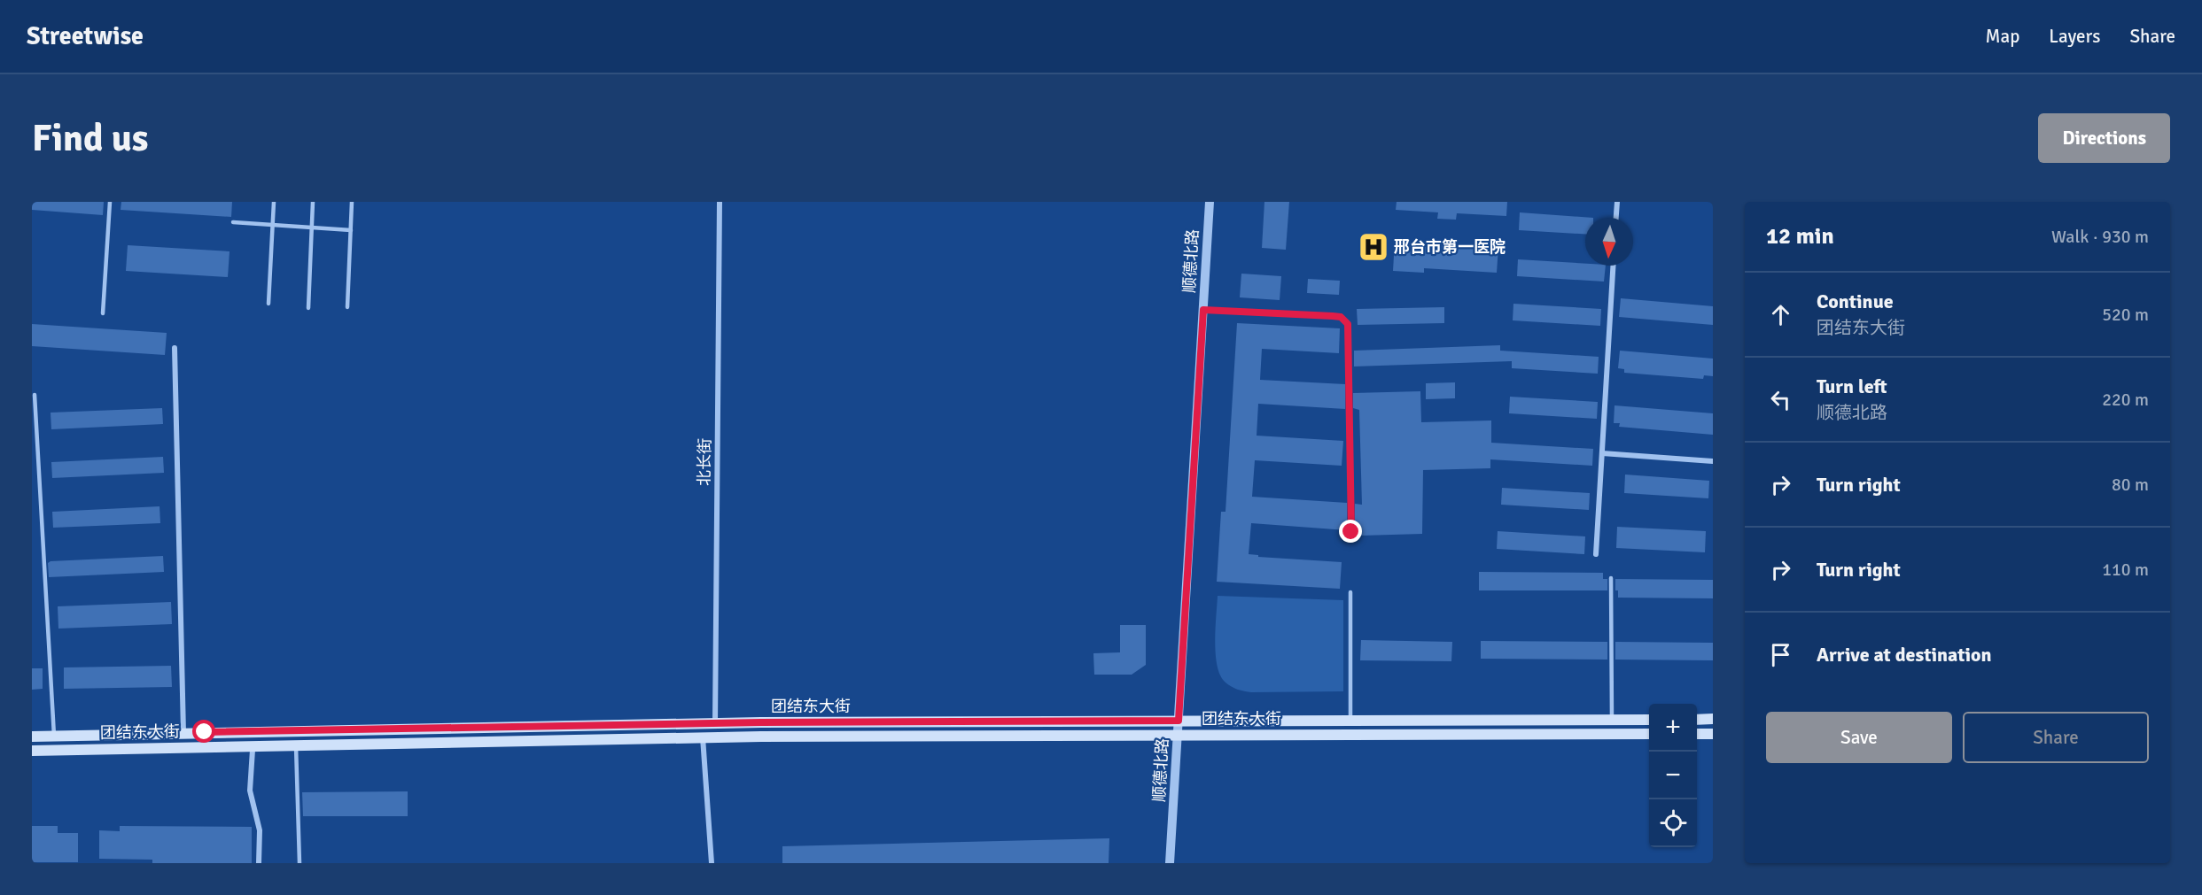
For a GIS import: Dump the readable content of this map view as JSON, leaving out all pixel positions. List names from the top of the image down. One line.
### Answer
{"streets":{"main road":["团结东大街"],"street":["顺德北路","北长街"]},"crossings":[["顺德北路","团结东大街"],["北长街","团结东大街"]],"places":{"hospital":["邢台市第一医院"]},"north":"bottom","page":{"header":"Streetwise","nav":["Map","Layers","Share"],"buttons":["Directions",["Save","Share"]],"title":"Find us","heading":["12 min","Walk · 930 m"],"list":[["Continue","团结东大街","520 m"],["Turn left","顺德北路","220 m"],["Turn right","80 m"],["Turn right","110 m"],"Arrive at destination"],"map_buttons":["+","−"]}}
